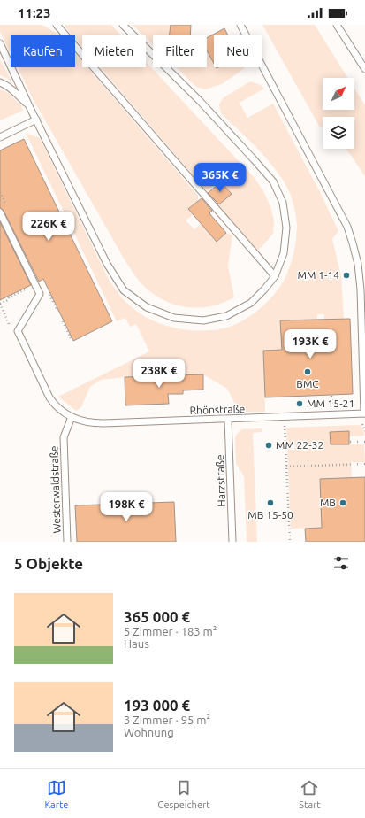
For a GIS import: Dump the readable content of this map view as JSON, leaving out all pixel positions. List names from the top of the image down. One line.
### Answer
{"streets":{"lane":["Rhönstraße","Harzstraße","Westerwaldstraße"]},"crossings":[["Rhönstraße","Harzstraße"],["Rhönstraße","Westerwaldstraße"]],"places":["MM 1-14","BMC","MM 15-21","MM 22-32","MB 15-50","MB"],"north":"top right","page":{"status":"11:23","chip":["Kaufen","Mieten","Filter","Neu"],"price":["365K €","226K €","193K €","238K €","198K €"],"heading":"5 Objekte","list":[{"name":"365 000 €","note":"5 Zimmer · 183 m² · Haus"},{"name":"193 000 €","note":"3 Zimmer · 95 m² · Wohnung"}],"tabs":["Karte","Gespeichert","Start"]}}
